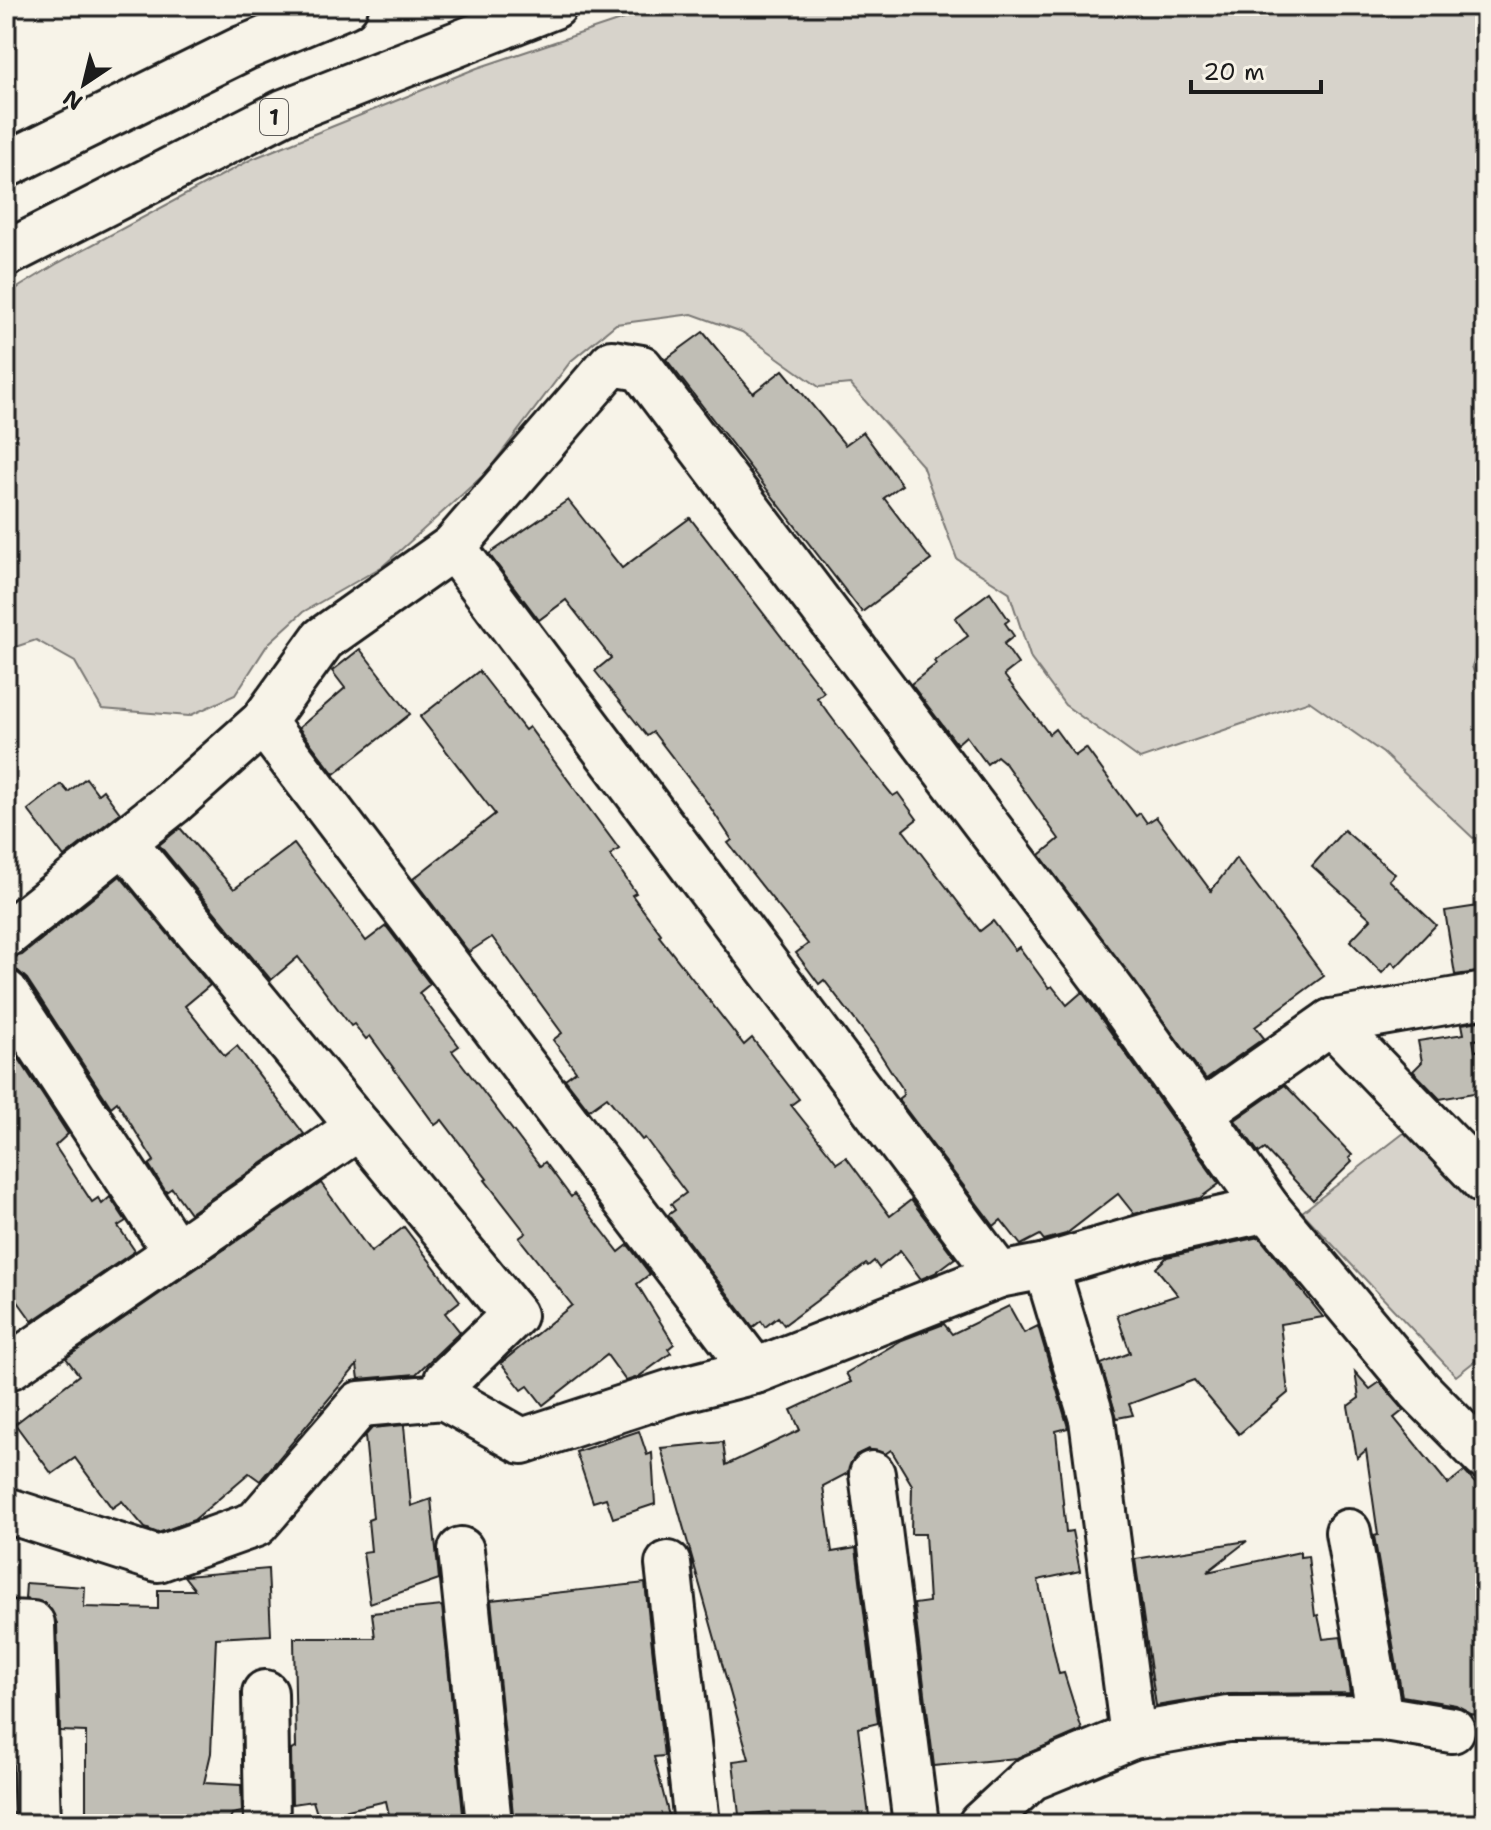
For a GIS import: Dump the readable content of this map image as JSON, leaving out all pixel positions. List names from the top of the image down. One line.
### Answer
{"streets":{"main road":["1"]},"scale_bar":"20 m","north":"bottom left"}
